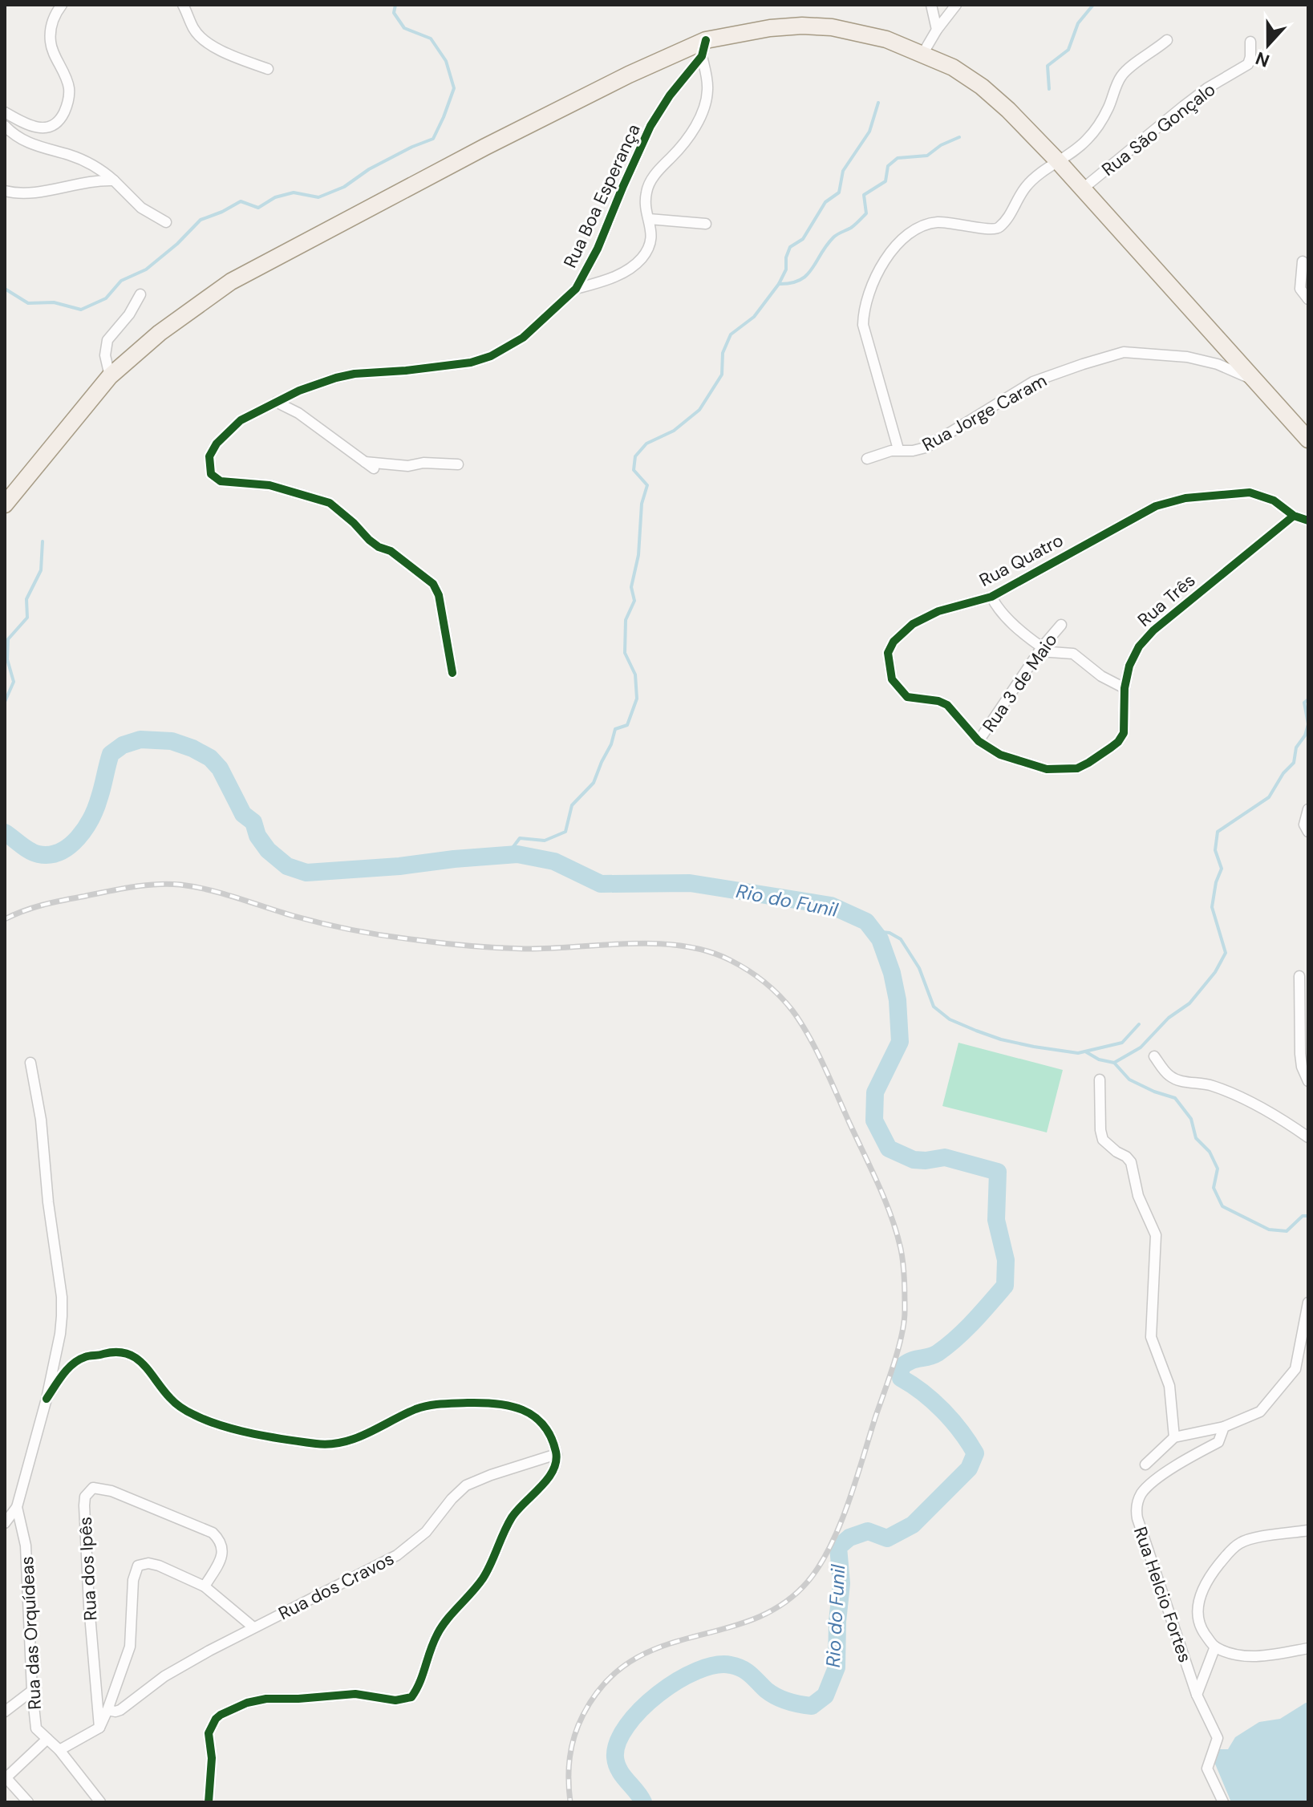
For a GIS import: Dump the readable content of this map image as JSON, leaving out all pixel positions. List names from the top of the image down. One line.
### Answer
{"streets":{"street":["Rua São Gonçalo","Rua Boa Esperança","Rua Jorge Caram","Rua Quatro","Rua Três","Rua 3 de Maio","Rua dos Ipês","Rua dos Cravos","Rua Helcio Fortes","Rua das Orquídeas"]},"crossings":[["Rua Quatro","Rua Três"],["Rua Quatro","Rua 3 de Maio"],["Rua Três","Rua 3 de Maio"]],"water":["Rio do Funil"],"north":"bottom"}
